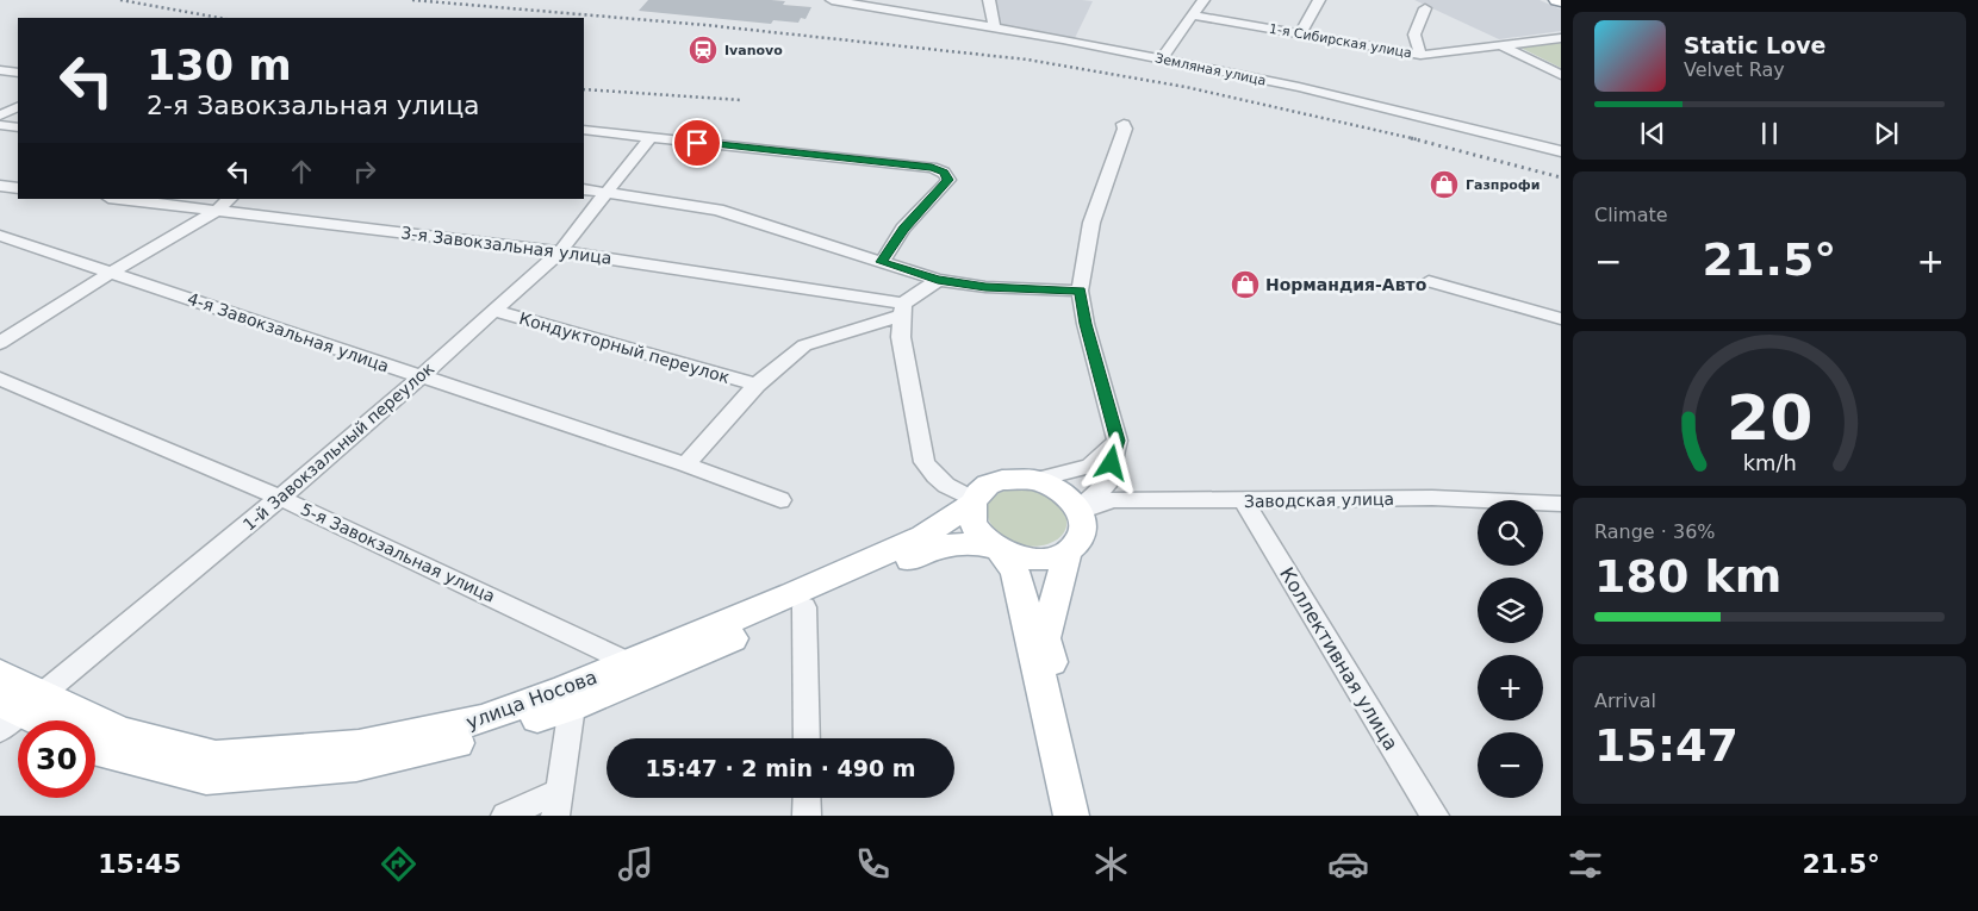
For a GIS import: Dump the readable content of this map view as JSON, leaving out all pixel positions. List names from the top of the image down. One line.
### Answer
{"streets":{"main road":["улица Носова"],"street":["1-я Сибирская улица","Земляная улица","3-я Завокзальная улица","4-я Завокзальная улица","Кондукторный переулок","1-й Завокзальный переулок","Заводская улица","5-я Завокзальная улица","Коллективная улица"]},"crossings":[["3-я Завокзальная улица","1-й Завокзальный переулок"],["4-я Завокзальная улица","1-й Завокзальный переулок"],["Кондукторный переулок","1-й Завокзальный переулок"],["1-й Завокзальный переулок","5-я Завокзальная улица"],["1-й Завокзальный переулок","улица Носова"],["Заводская улица","Коллективная улица"],["Заводская улица","улица Носова"],["5-я Завокзальная улица","улица Носова"]],"places":{"station":["Ivanovo"],"shop":["Газпрофи","Нормандия-Авто"]},"page":{"turn":["130 m","2-я Завокзальная улица"],"song":["Static Love","Velvet Ray"],"tile":["Climate",["Range · 36%","180 km"],["Arrival","15:47"]],"heat":["−","21.5°","+"],"map_buttons":["+","−"],"limit":"30","trip":"15:47 · 2 min · 490 m","tabs":["15:45","21.5°"],"gauge":["20","km/h"]}}
